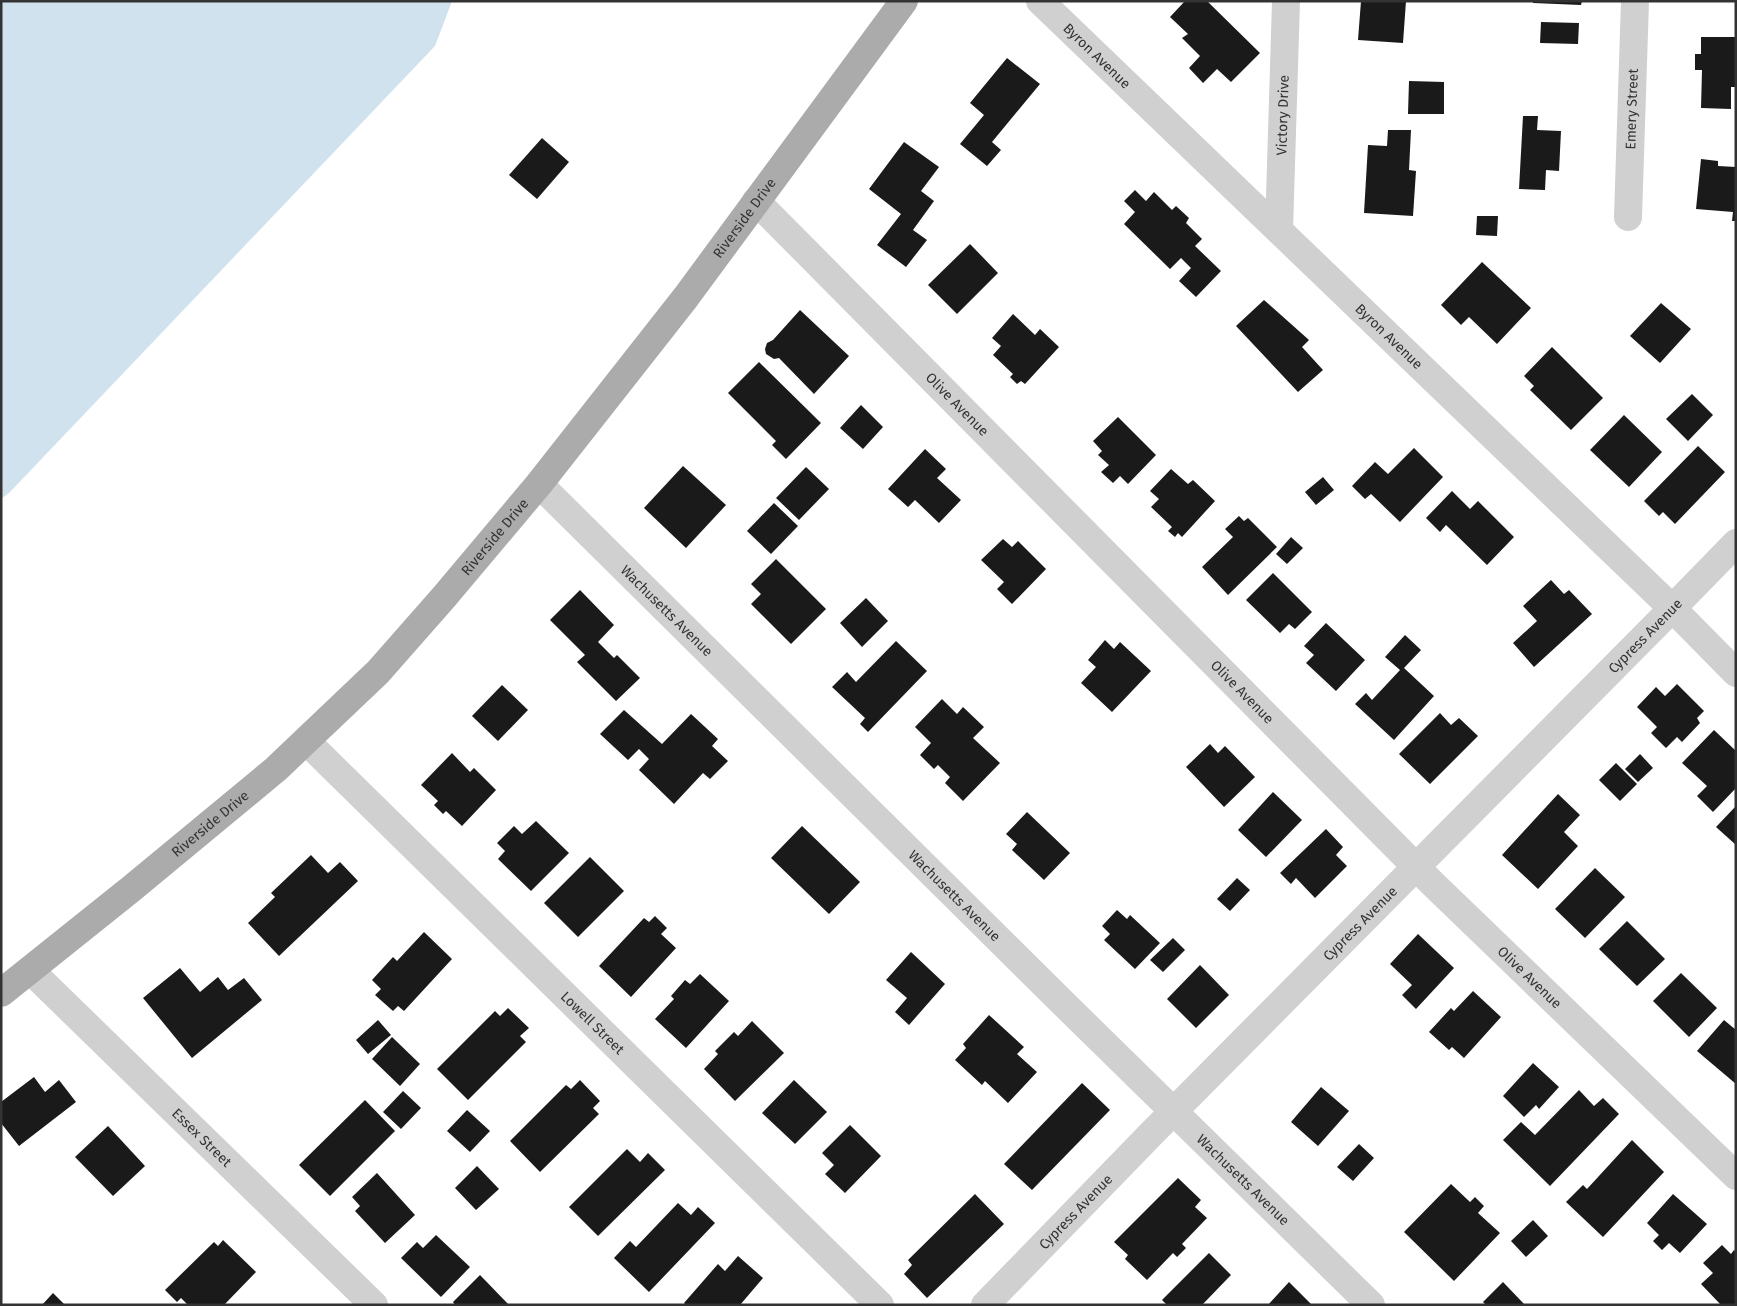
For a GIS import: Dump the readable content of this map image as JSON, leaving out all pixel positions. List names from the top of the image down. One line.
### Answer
{"streets":{"main road":["Riverside Drive"],"street":["Byron Avenue","Emery Street","Victory Drive","Olive Avenue","Wachusetts Avenue","Cypress Avenue","Lowell Street","Essex Street"]},"crossings":[["Byron Avenue","Victory Drive"],["Byron Avenue","Cypress Avenue"],["Riverside Drive","Olive Avenue"],["Riverside Drive","Wachusetts Avenue"],["Riverside Drive","Lowell Street"],["Riverside Drive","Essex Street"],["Olive Avenue","Cypress Avenue"],["Wachusetts Avenue","Cypress Avenue"]]}
